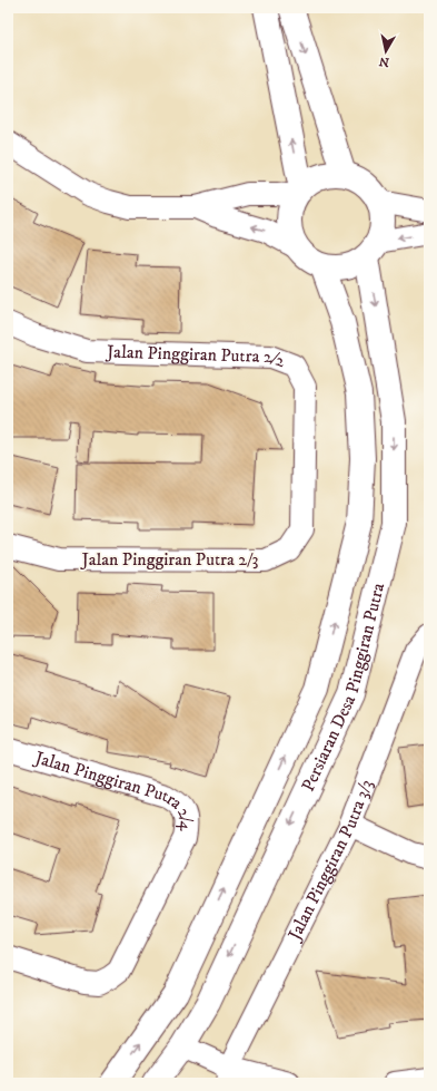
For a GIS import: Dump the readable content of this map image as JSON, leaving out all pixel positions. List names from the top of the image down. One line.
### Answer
{"streets":{"street":["Jalan Pinggiran Putra 2/2","Jalan Pinggiran Putra 2/3","Persiaran Desa Pinggiran Putra","Jalan Pinggiran Putra 2/4","Jalan Pinggiran Putra 3/3"]},"crossings":[["Jalan Pinggiran Putra 2/2","Jalan Pinggiran Putra 2/3"]],"north":"bottom"}
